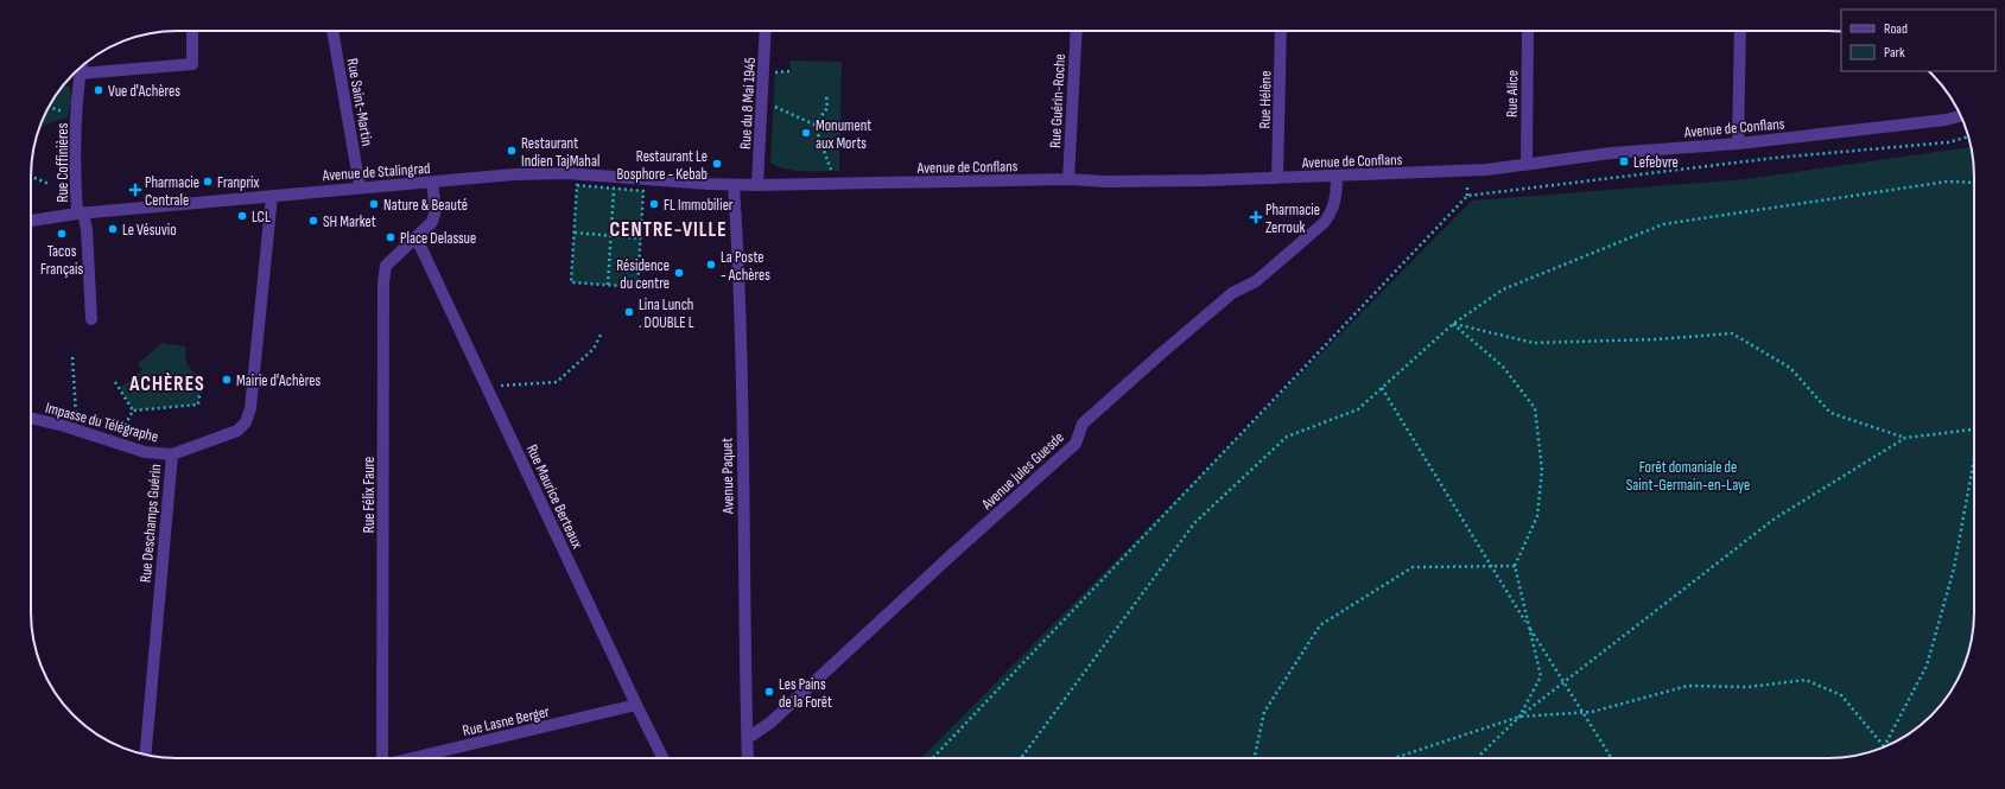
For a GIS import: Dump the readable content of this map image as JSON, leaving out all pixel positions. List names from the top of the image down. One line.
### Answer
{"streets":{"street":["Rue Alice","Rue Hélène","Rue Guérin-Roche","Rue Saint-Martin","Rue du 8 Mai 1945","Avenue de Conflans","Rue Coffinières","Avenue de Stalingrad","Impasse du Télégraphe","Avenue Jules Guesde","Avenue Paquet","Rue Félix Faure","Rue Maurice Berteaux","Rue Deschamps Guérin","Rue Lasne Berger"]},"crossings":[["Rue Alice","Avenue de Conflans"],["Rue Hélène","Avenue de Conflans"],["Rue Guérin-Roche","Avenue de Conflans"],["Rue Saint-Martin","Avenue de Stalingrad"],["Rue du 8 Mai 1945","Avenue de Conflans"],["Avenue de Conflans","Avenue de Stalingrad"],["Avenue de Conflans","Avenue Jules Guesde"],["Avenue de Conflans","Avenue Paquet"],["Rue Coffinières","Avenue de Stalingrad"],["Avenue de Stalingrad","Avenue Paquet"],["Avenue de Stalingrad","Rue Deschamps Guérin"],["Impasse du Télégraphe","Rue Deschamps Guérin"],["Avenue Jules Guesde","Avenue Paquet"],["Rue Félix Faure","Rue Maurice Berteaux"],["Rue Maurice Berteaux","Rue Lasne Berger"]],"districts":["CENTRE-VILLE","ACHÈRES"],"parks":["Forêt domaniale de Saint-Germain-en-Laye"],"places":{"other":["Vue d'Achères","Monument aux Morts","Restaurant Indien TajMahal","Restaurant Le Bosphore - Kebab","Franprix","Nature & Beauté","FL Immobilier","LCL","SH Market","Le Vésuvio","Tacos Français","Place Delassue","La Poste - Achères","Résidence du centre","Lina Lunch . DOUBLE L","Mairie d'Achères","Les Pains de la Forêt"],"transit":["Lefebvre"],"health":["Pharmacie Centrale","Pharmacie Zerrouk"]},"legend":["Road","Park"]}
